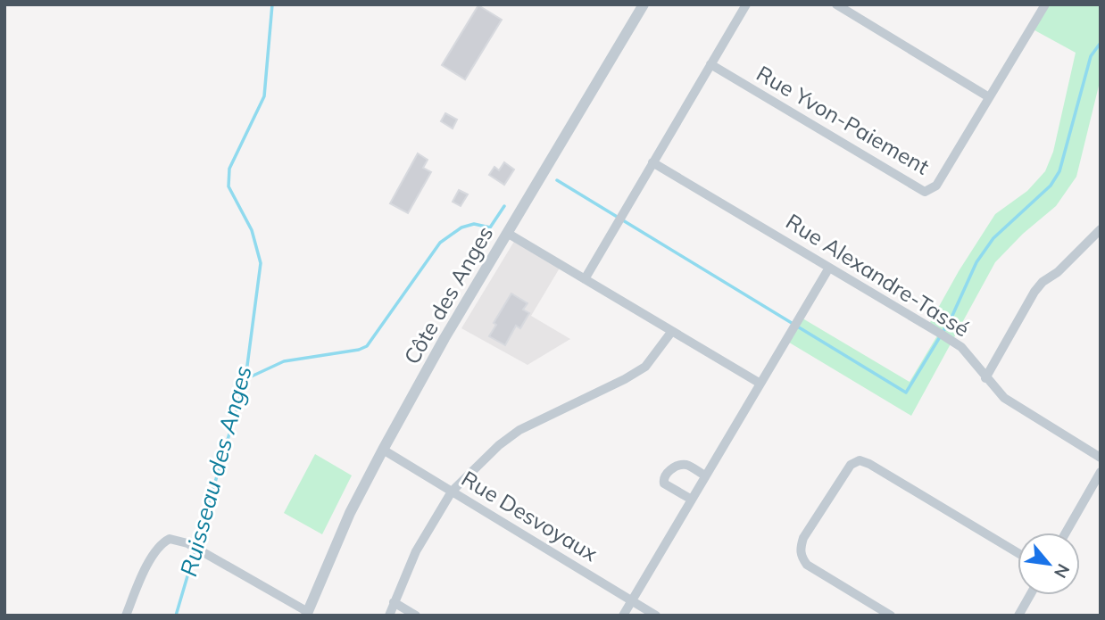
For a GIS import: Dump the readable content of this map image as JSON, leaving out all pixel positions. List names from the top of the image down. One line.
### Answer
{"streets":{"street":["Rue Yvon-Paiement","Rue Alexandre-Tassé","Côte des Anges","Rue Desvoyaux"]},"crossings":[["Côte des Anges","Rue Desvoyaux"]],"water":["Ruisseau des Anges"],"north":"bottom right"}
